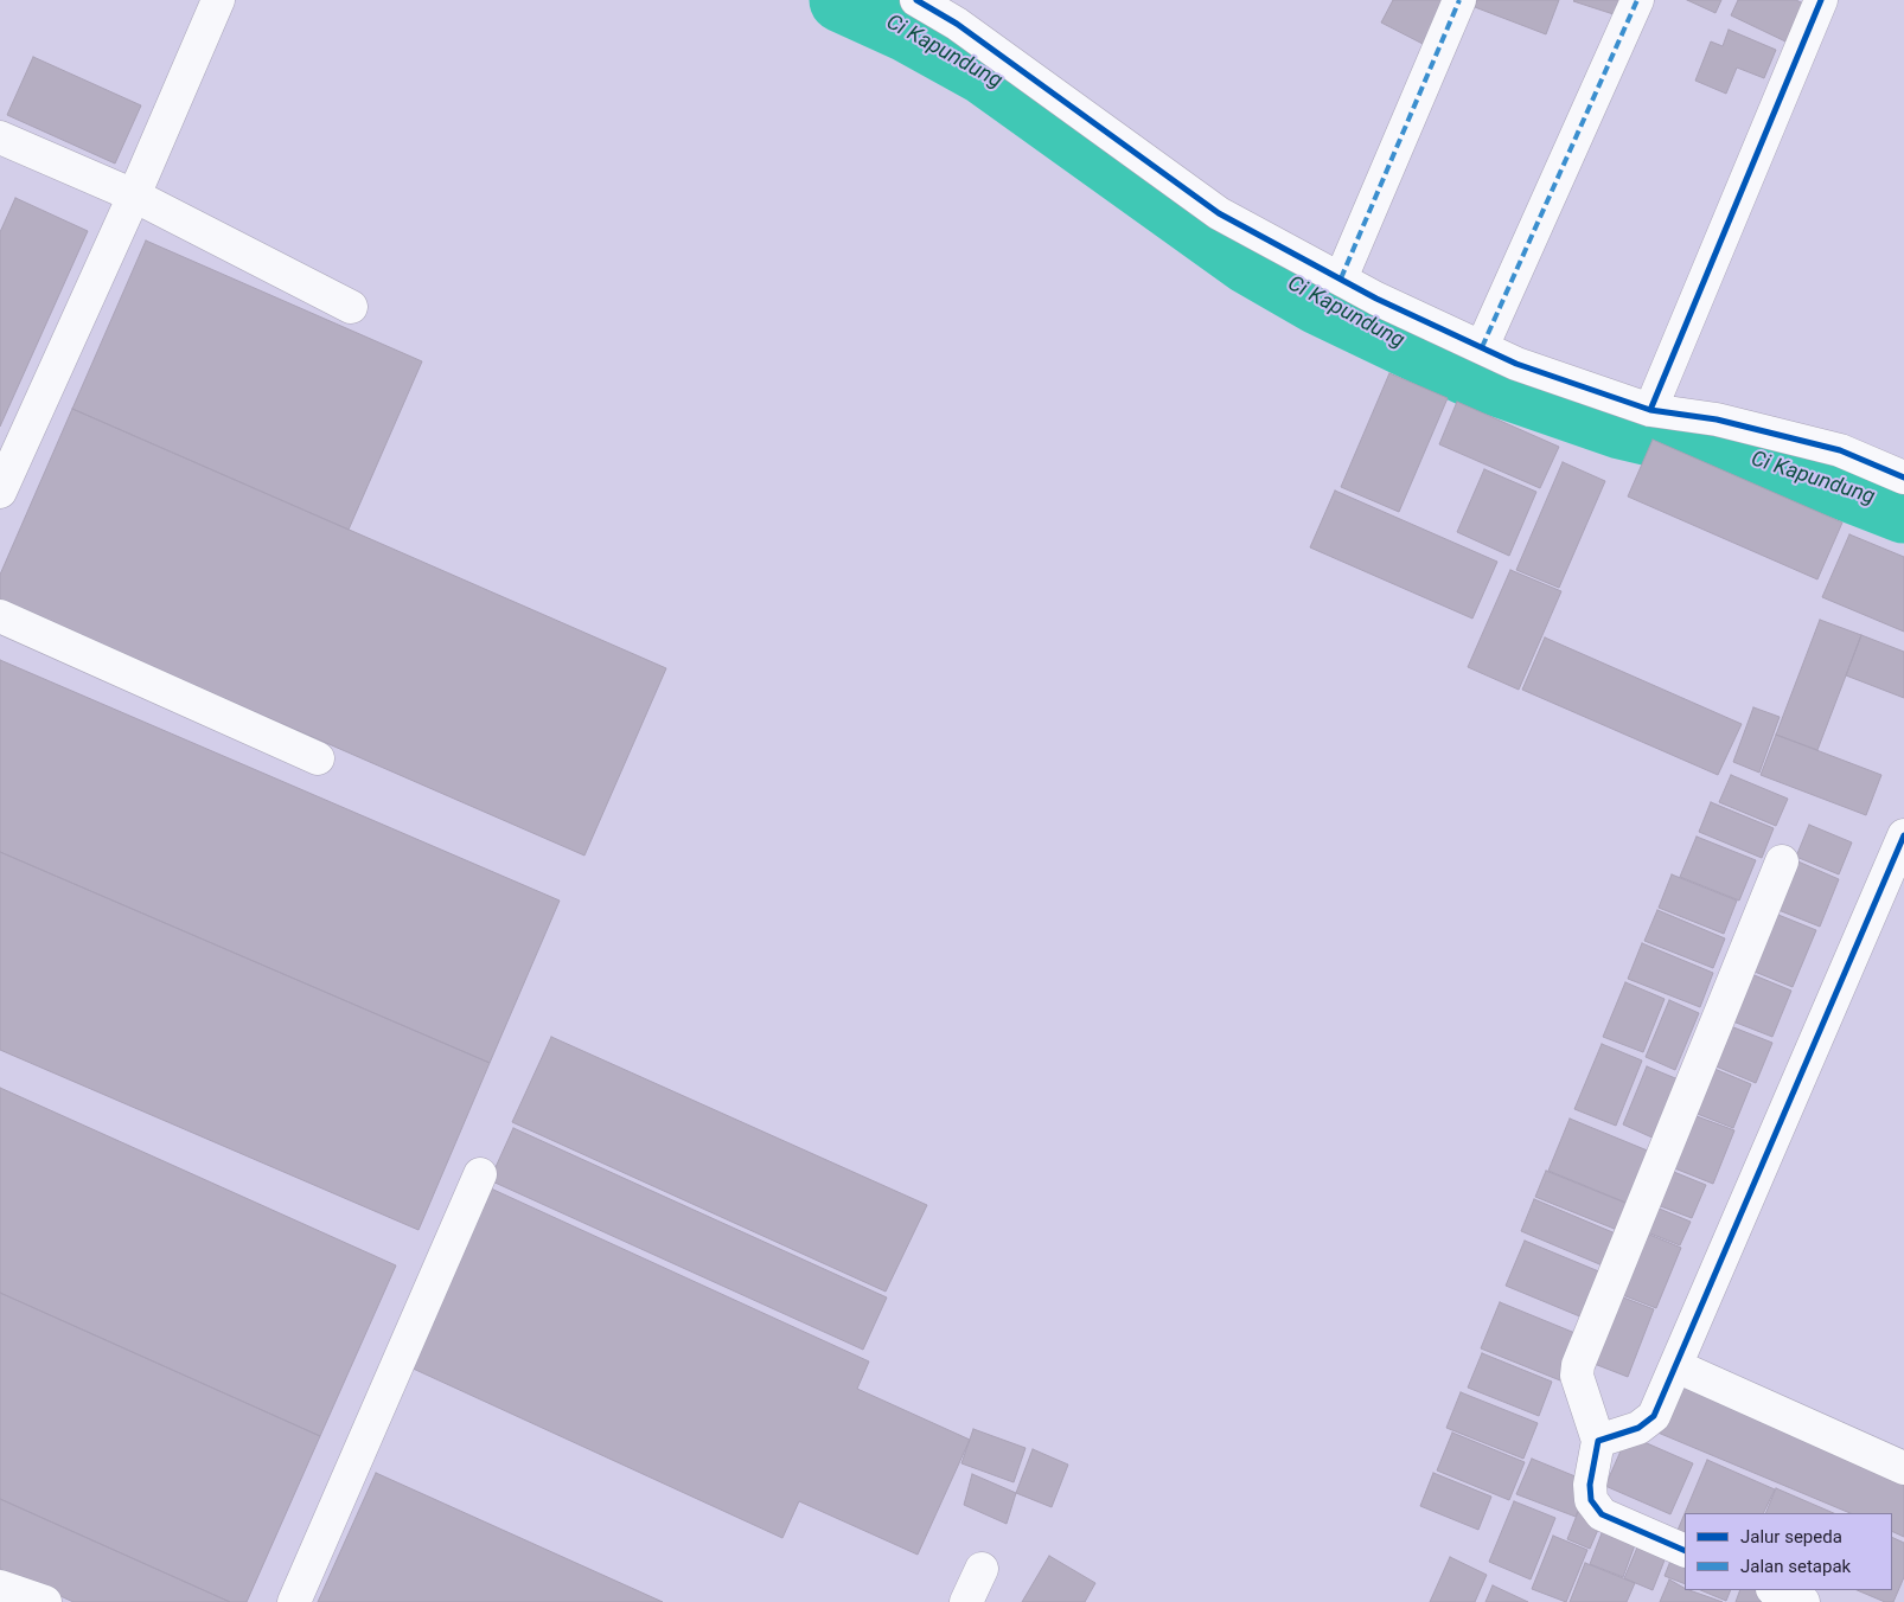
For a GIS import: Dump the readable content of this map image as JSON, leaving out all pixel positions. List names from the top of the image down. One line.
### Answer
{"water":["Ci Kapundung"],"legend":["Jalur sepeda","Jalan setapak"]}
